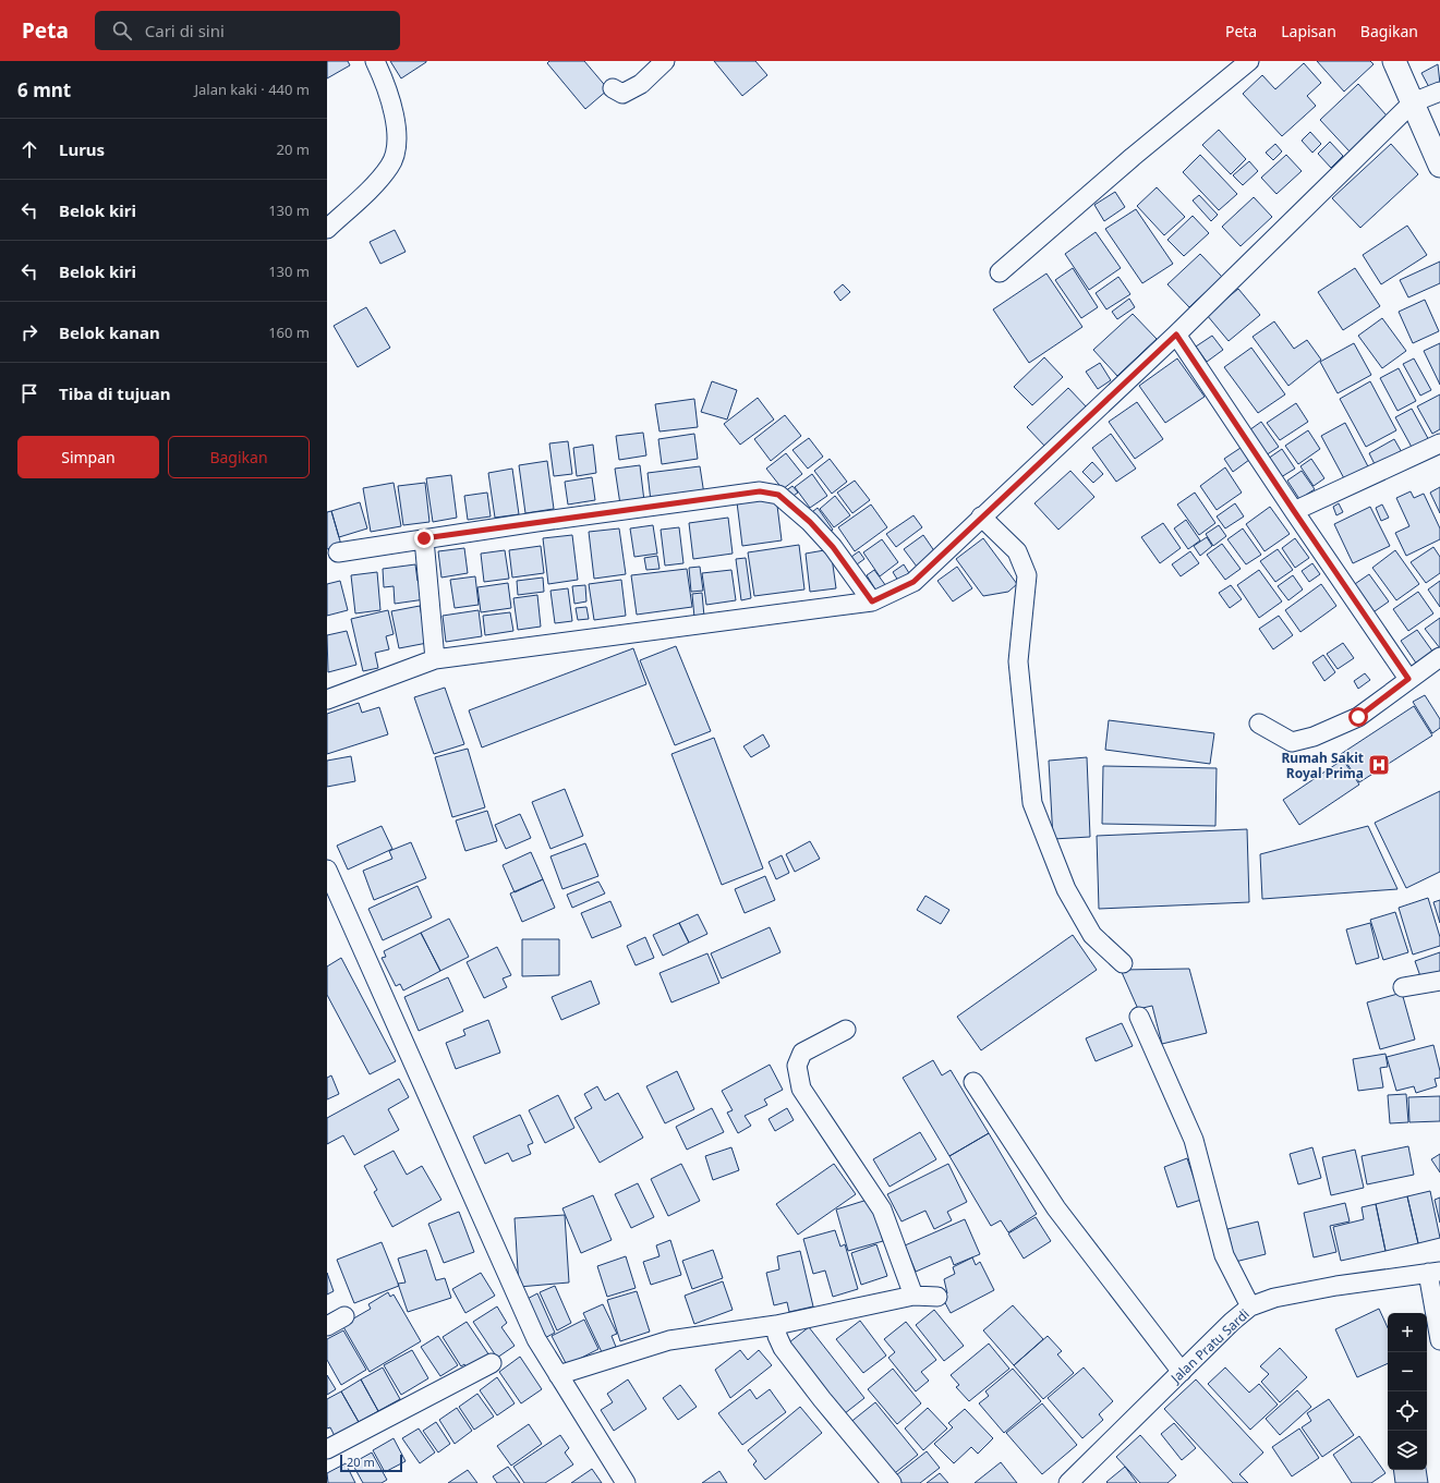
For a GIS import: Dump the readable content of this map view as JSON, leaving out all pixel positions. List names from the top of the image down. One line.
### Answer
{"streets":{"street":["Jalan Pratu Sardi"]},"places":{"hospital":["Rumah Sakit Royal Prima"]},"scale_bar":"20 m","page":{"header":"Peta","search":"Cari di sini","nav":["Peta","Lapisan","Bagikan"],"heading":["6 mnt","Jalan kaki · 440 m"],"list":[["Lurus","20 m"],["Belok kiri","130 m"],["Belok kiri","130 m"],["Belok kanan","160 m"],"Tiba di tujuan"],"buttons":["Simpan","Bagikan"],"map_buttons":["+","−"],"scale":"20 m"}}
